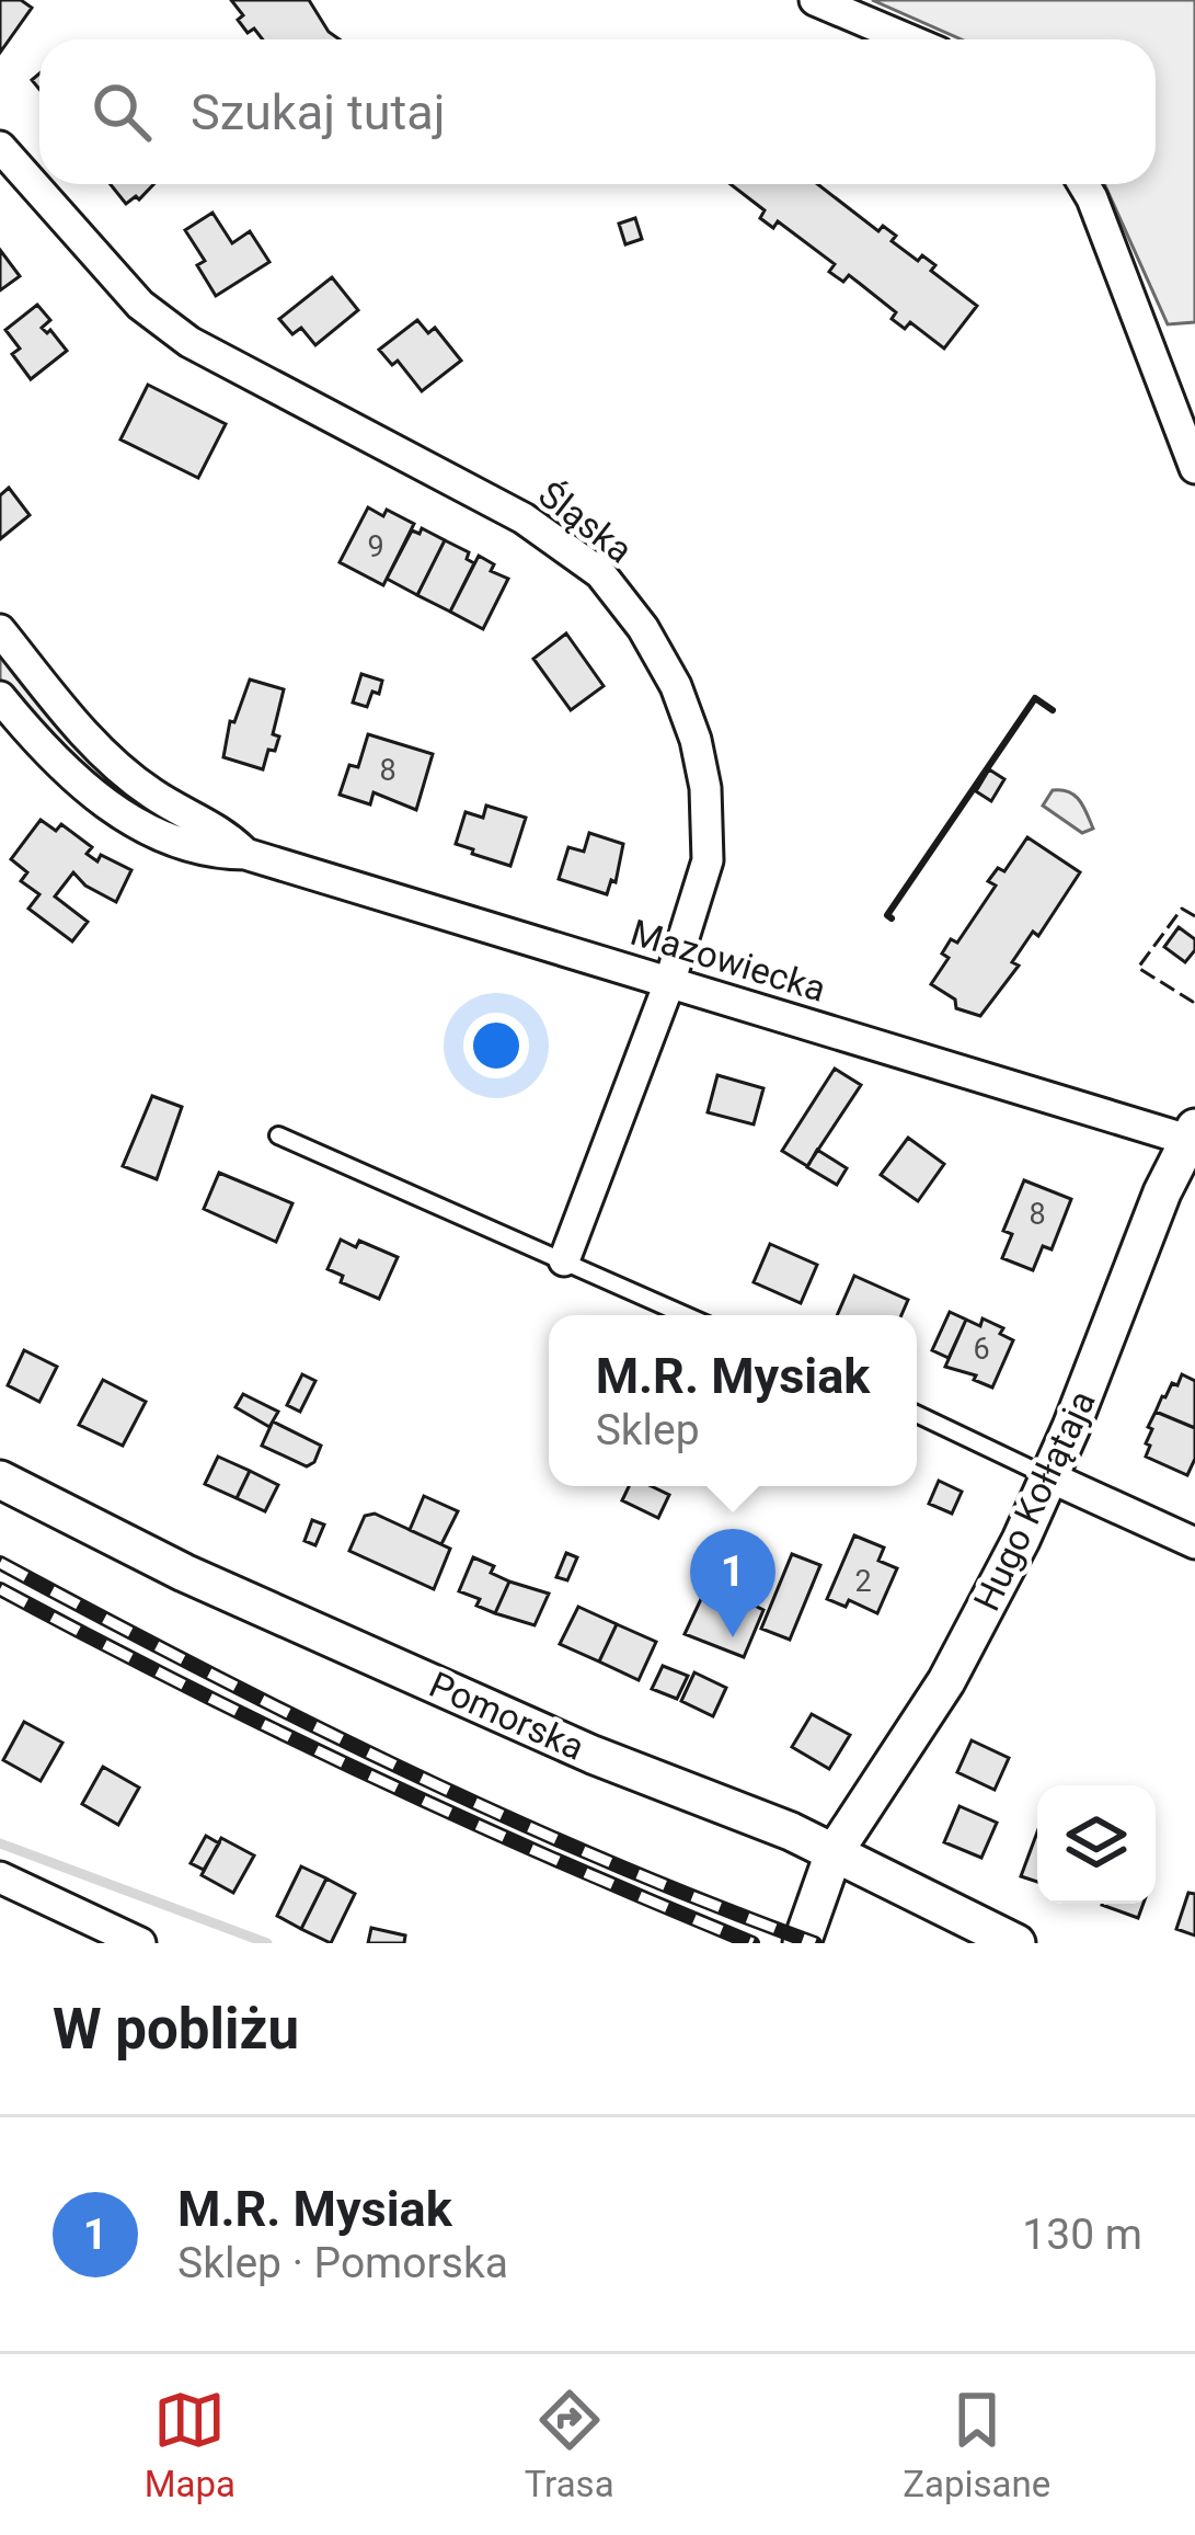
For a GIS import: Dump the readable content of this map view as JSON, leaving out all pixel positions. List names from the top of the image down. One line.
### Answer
{"streets":{"street":["Śląska","Mazowiecka","Hugo Kołłątaja","Pomorska"]},"crossings":[["Śląska","Mazowiecka"],["Mazowiecka","Hugo Kołłątaja"],["Hugo Kołłątaja","Pomorska"]],"house_numbers":["9","8","8","6","2"],"page":{"search":"Szukaj tutaj","popup":["M.R. Mysiak","Sklep"],"pins":"1","heading":"W pobliżu","list":[{"mark":"1","name":"M.R. Mysiak","note":"Sklep · Pomorska","value":"130 m"}],"nav":["Mapa","Trasa","Zapisane"]}}
